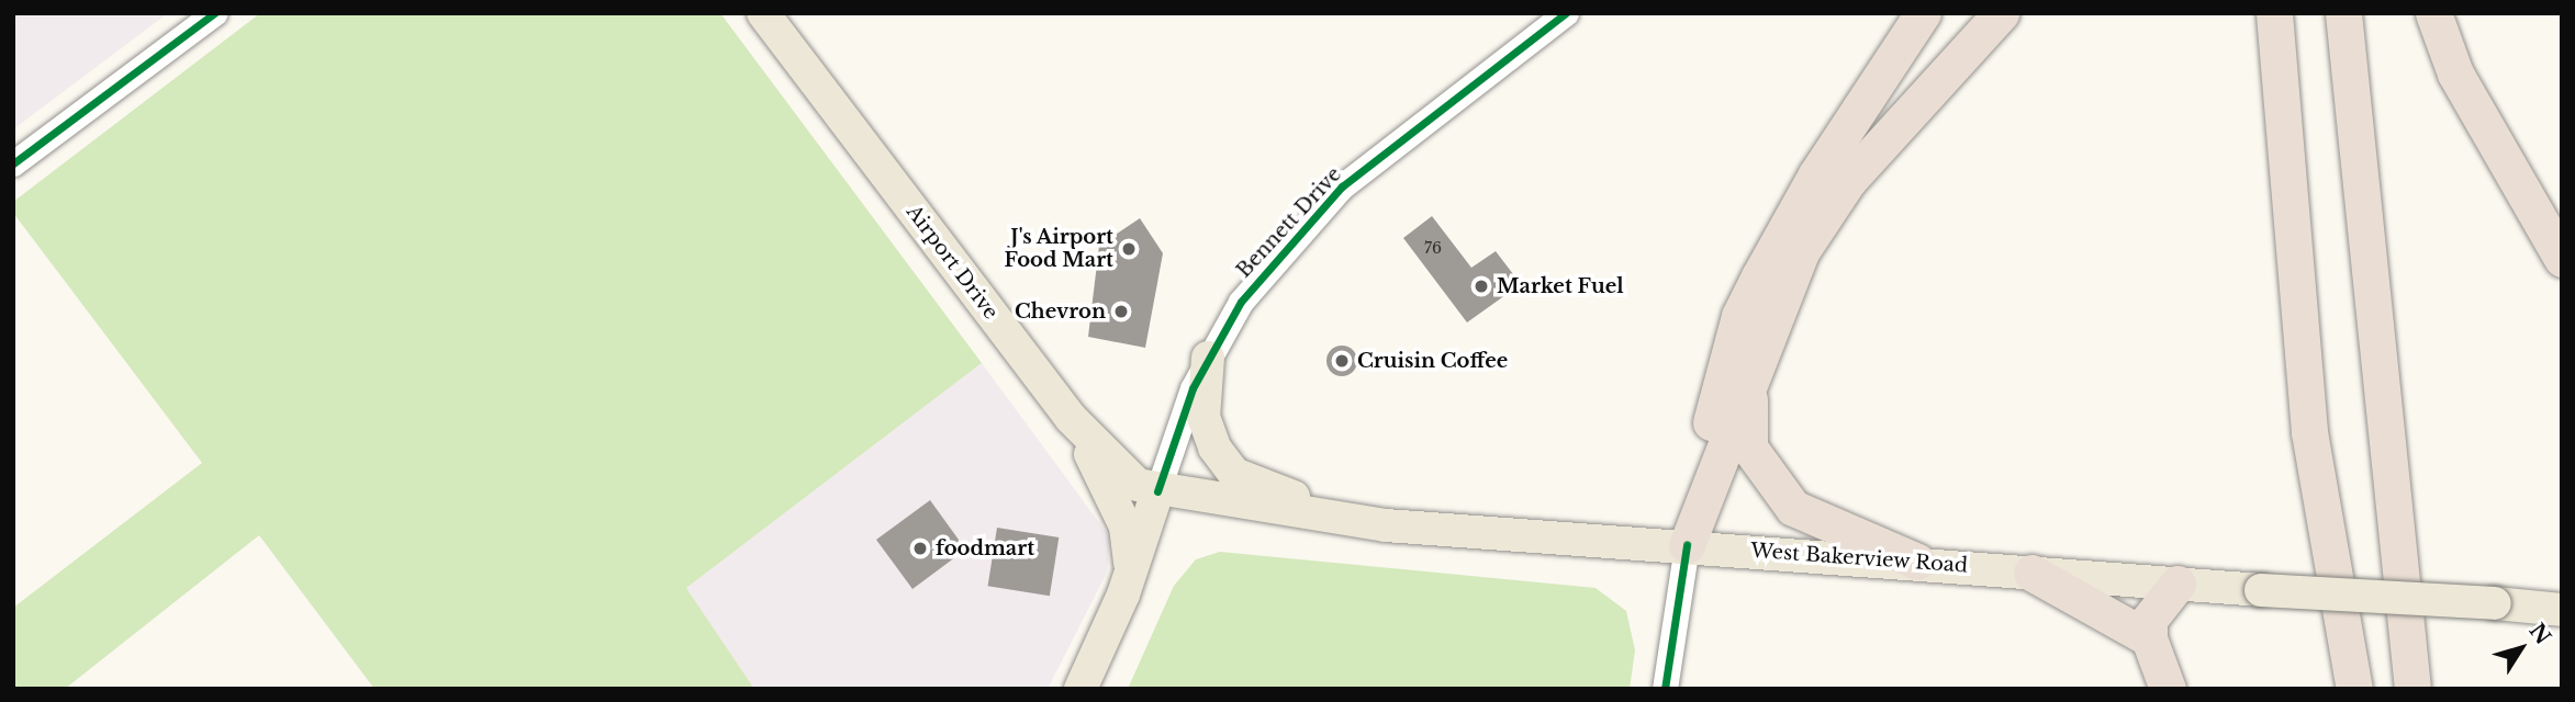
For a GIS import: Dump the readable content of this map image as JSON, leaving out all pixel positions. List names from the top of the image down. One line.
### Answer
{"streets":{"main road":["Bennett Drive","Airport Drive","West Bakerview Road"]},"crossings":[["Bennett Drive","Airport Drive"],["Bennett Drive","West Bakerview Road"],["Airport Drive","West Bakerview Road"]],"places":["J's Airport Food Mart","Market Fuel","Chevron","Cruisin Coffee","foodmart"],"house_numbers":["76"],"north":"top right"}
